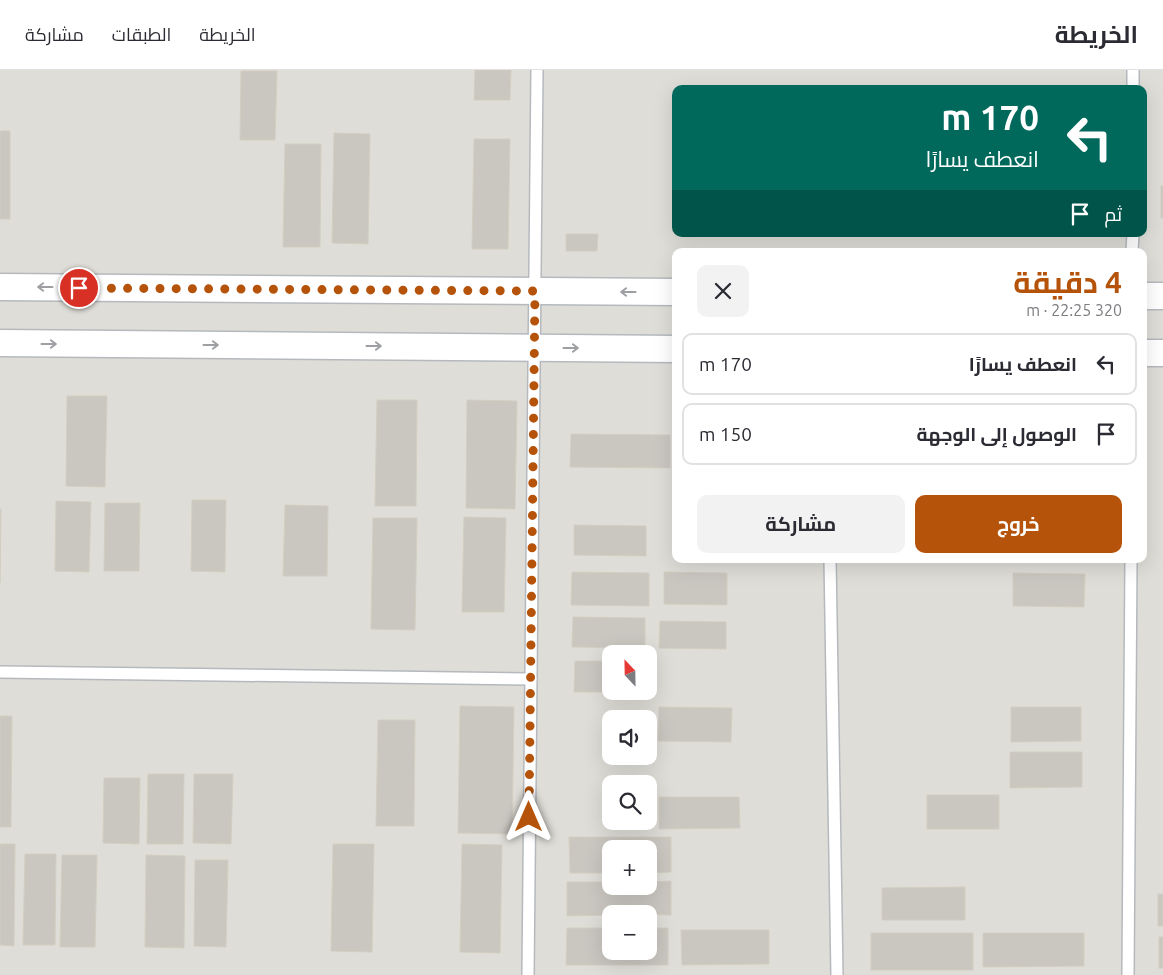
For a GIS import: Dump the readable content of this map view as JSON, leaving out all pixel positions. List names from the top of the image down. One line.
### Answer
{"north":"top","page":{"header":"الخريطة","nav":["الخريطة","الطبقات","مشاركة"],"turn":["170 m","انعطف يسارًا"],"then":"ثم","heading":["4 دقيقة","320 m · 22:25"],"list":[{"name":"انعطف يسارًا","value":"170 m"},{"name":"الوصول إلى الوجهة","value":"150 m"}],"buttons":["خروج","مشاركة"],"map_buttons":["+","−"]}}
